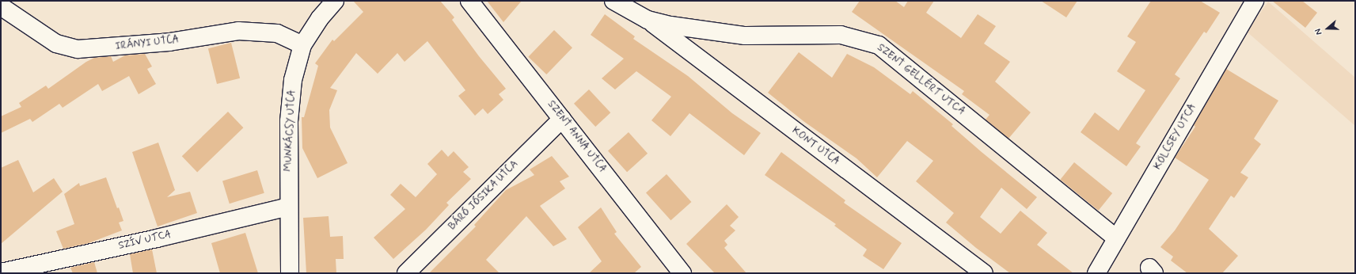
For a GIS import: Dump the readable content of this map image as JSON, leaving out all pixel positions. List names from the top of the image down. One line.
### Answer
{"streets":{"street":["IRÁNYI UTCA","SZENT GELLÉRT UTCA","MUNKÁCSY UTCA","SZENT ANNA UTCA","KÖLCSEY UTCA","KONT UTCA","BÁRÓ JÓSIKA UTCA","SZÍV UTCA"]},"crossings":[["IRÁNYI UTCA","MUNKÁCSY UTCA"],["SZENT GELLÉRT UTCA","KÖLCSEY UTCA"],["SZENT GELLÉRT UTCA","KONT UTCA"],["MUNKÁCSY UTCA","SZÍV UTCA"],["SZENT ANNA UTCA","BÁRÓ JÓSIKA UTCA"]],"north":"left"}
